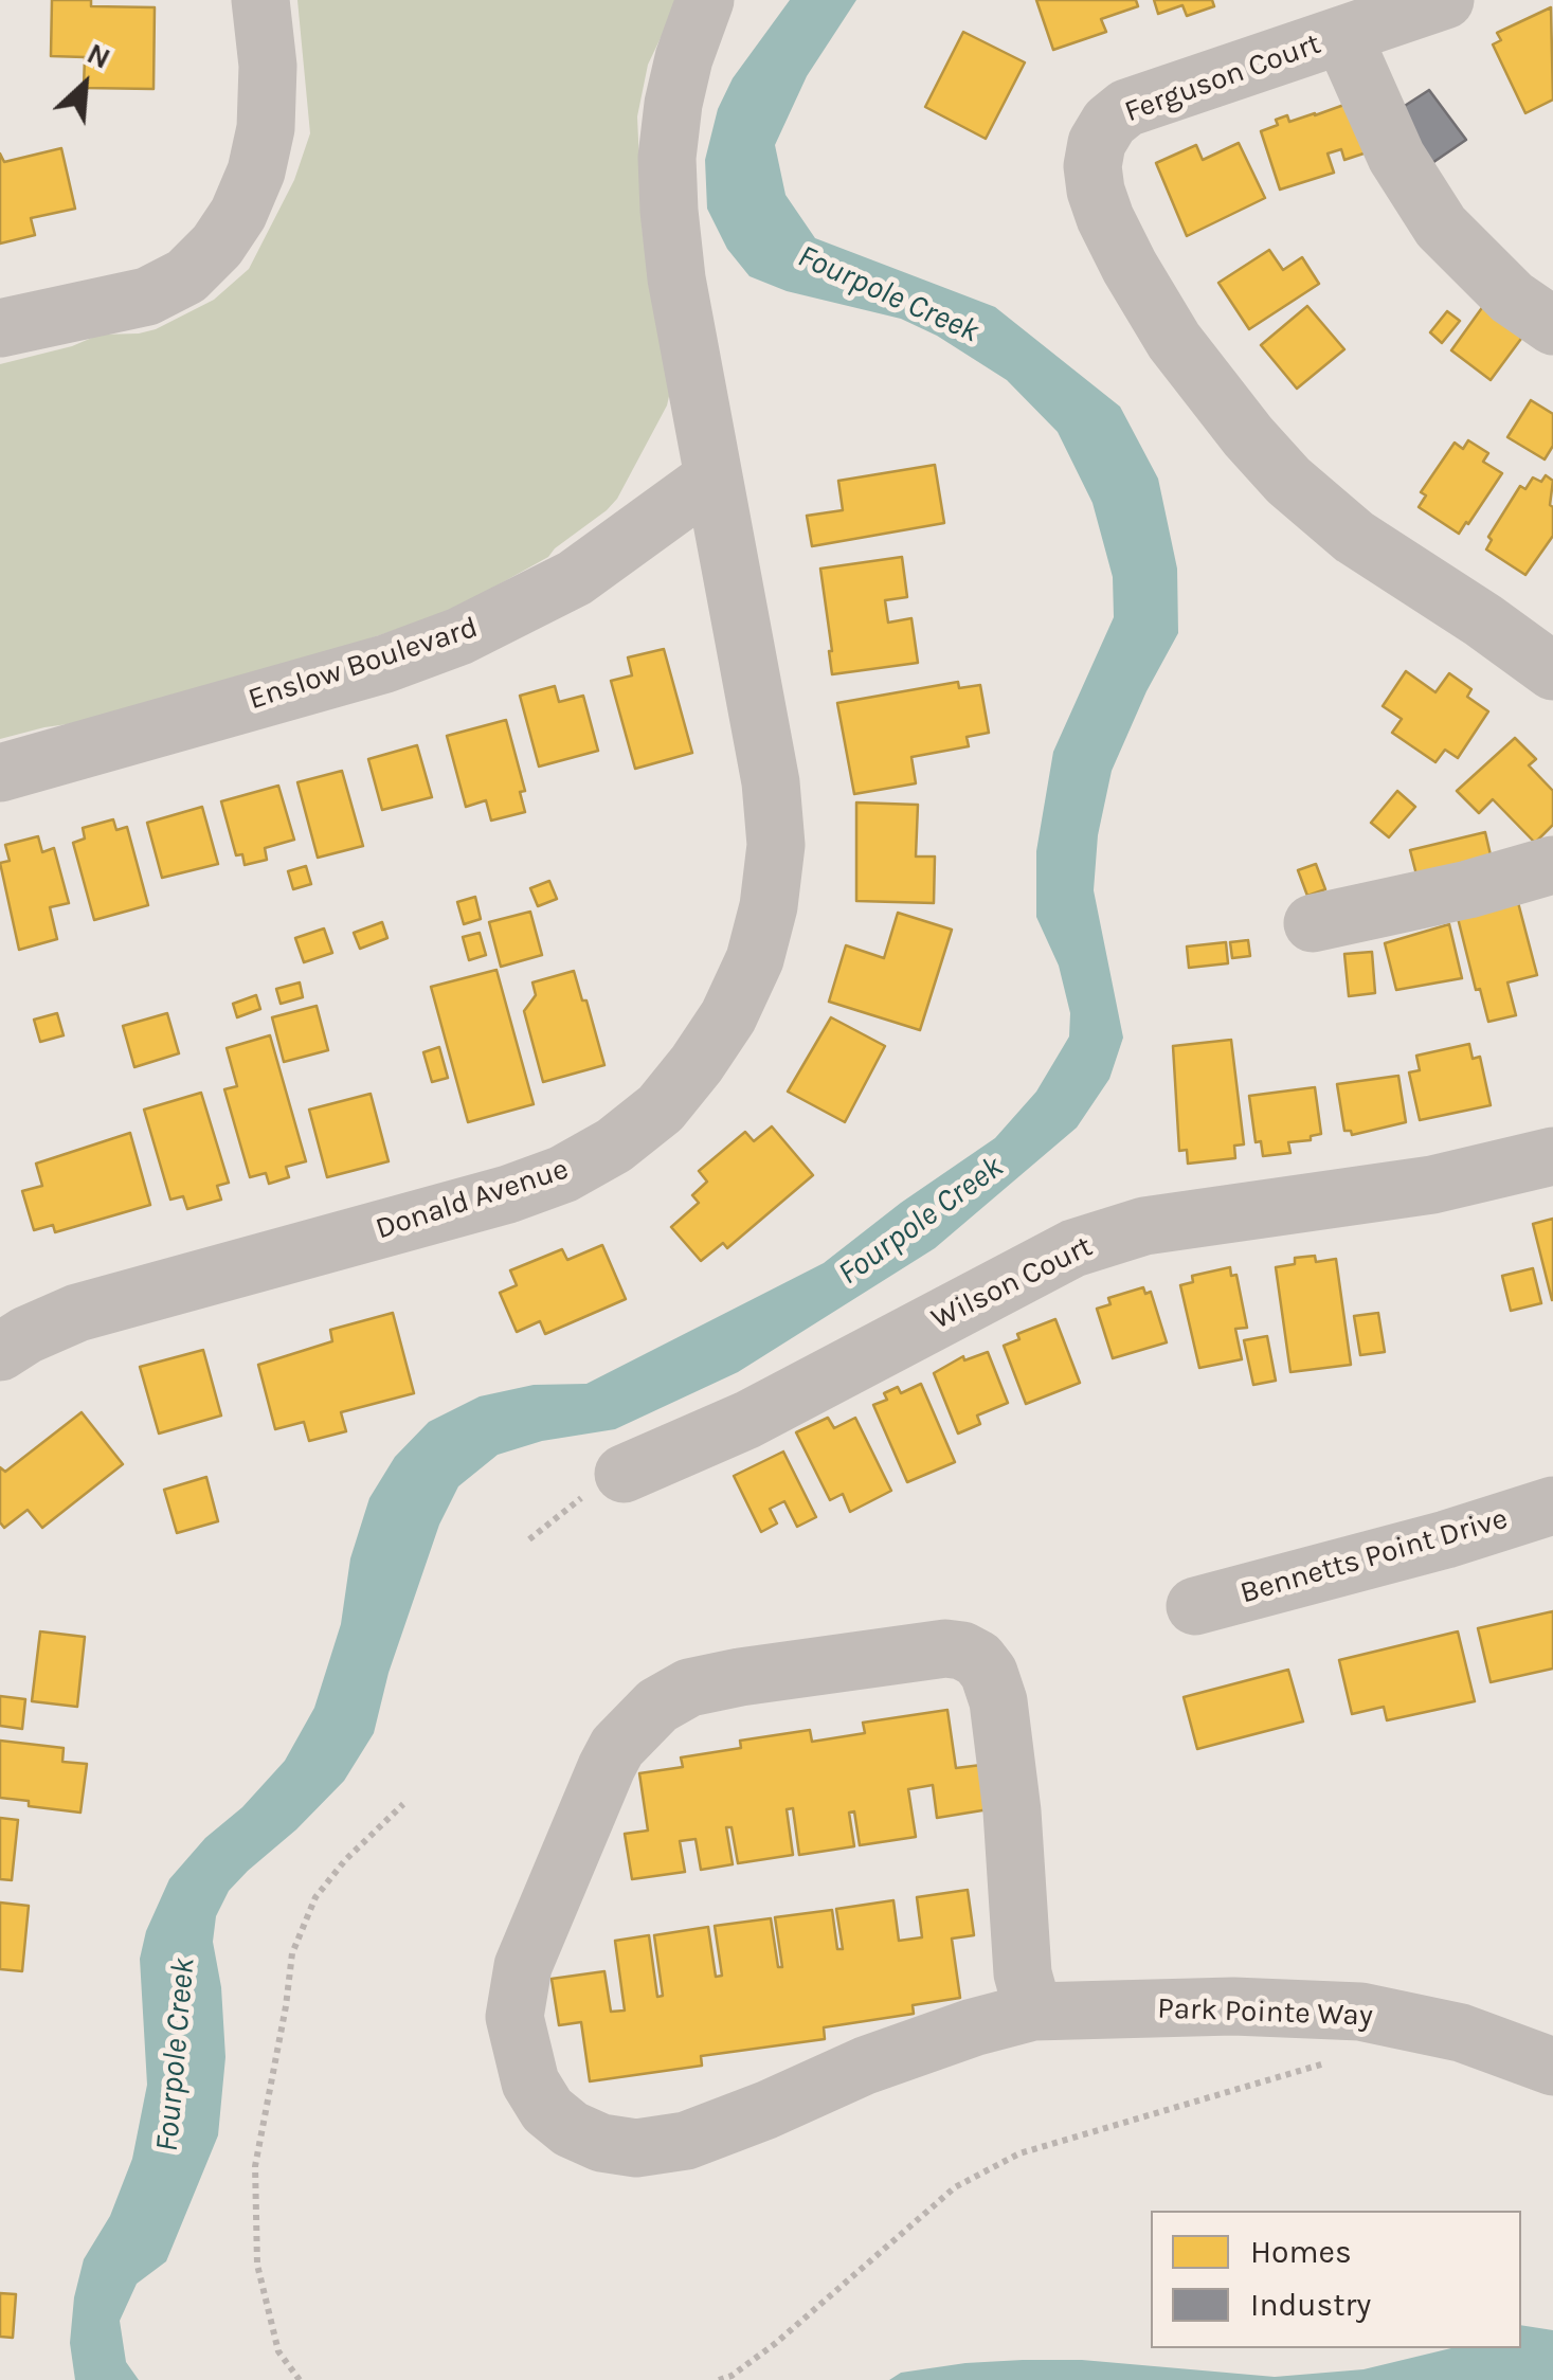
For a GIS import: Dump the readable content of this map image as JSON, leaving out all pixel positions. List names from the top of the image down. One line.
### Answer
{"streets":{"street":["Ferguson Court","Enslow Boulevard","Donald Avenue","Wilson Court","Bennetts Point Drive","Park Pointe Way"]},"crossings":[["Enslow Boulevard","Donald Avenue"]],"water":["Fourpole Creek"],"legend":["Homes","Industry"],"north":"top right"}
